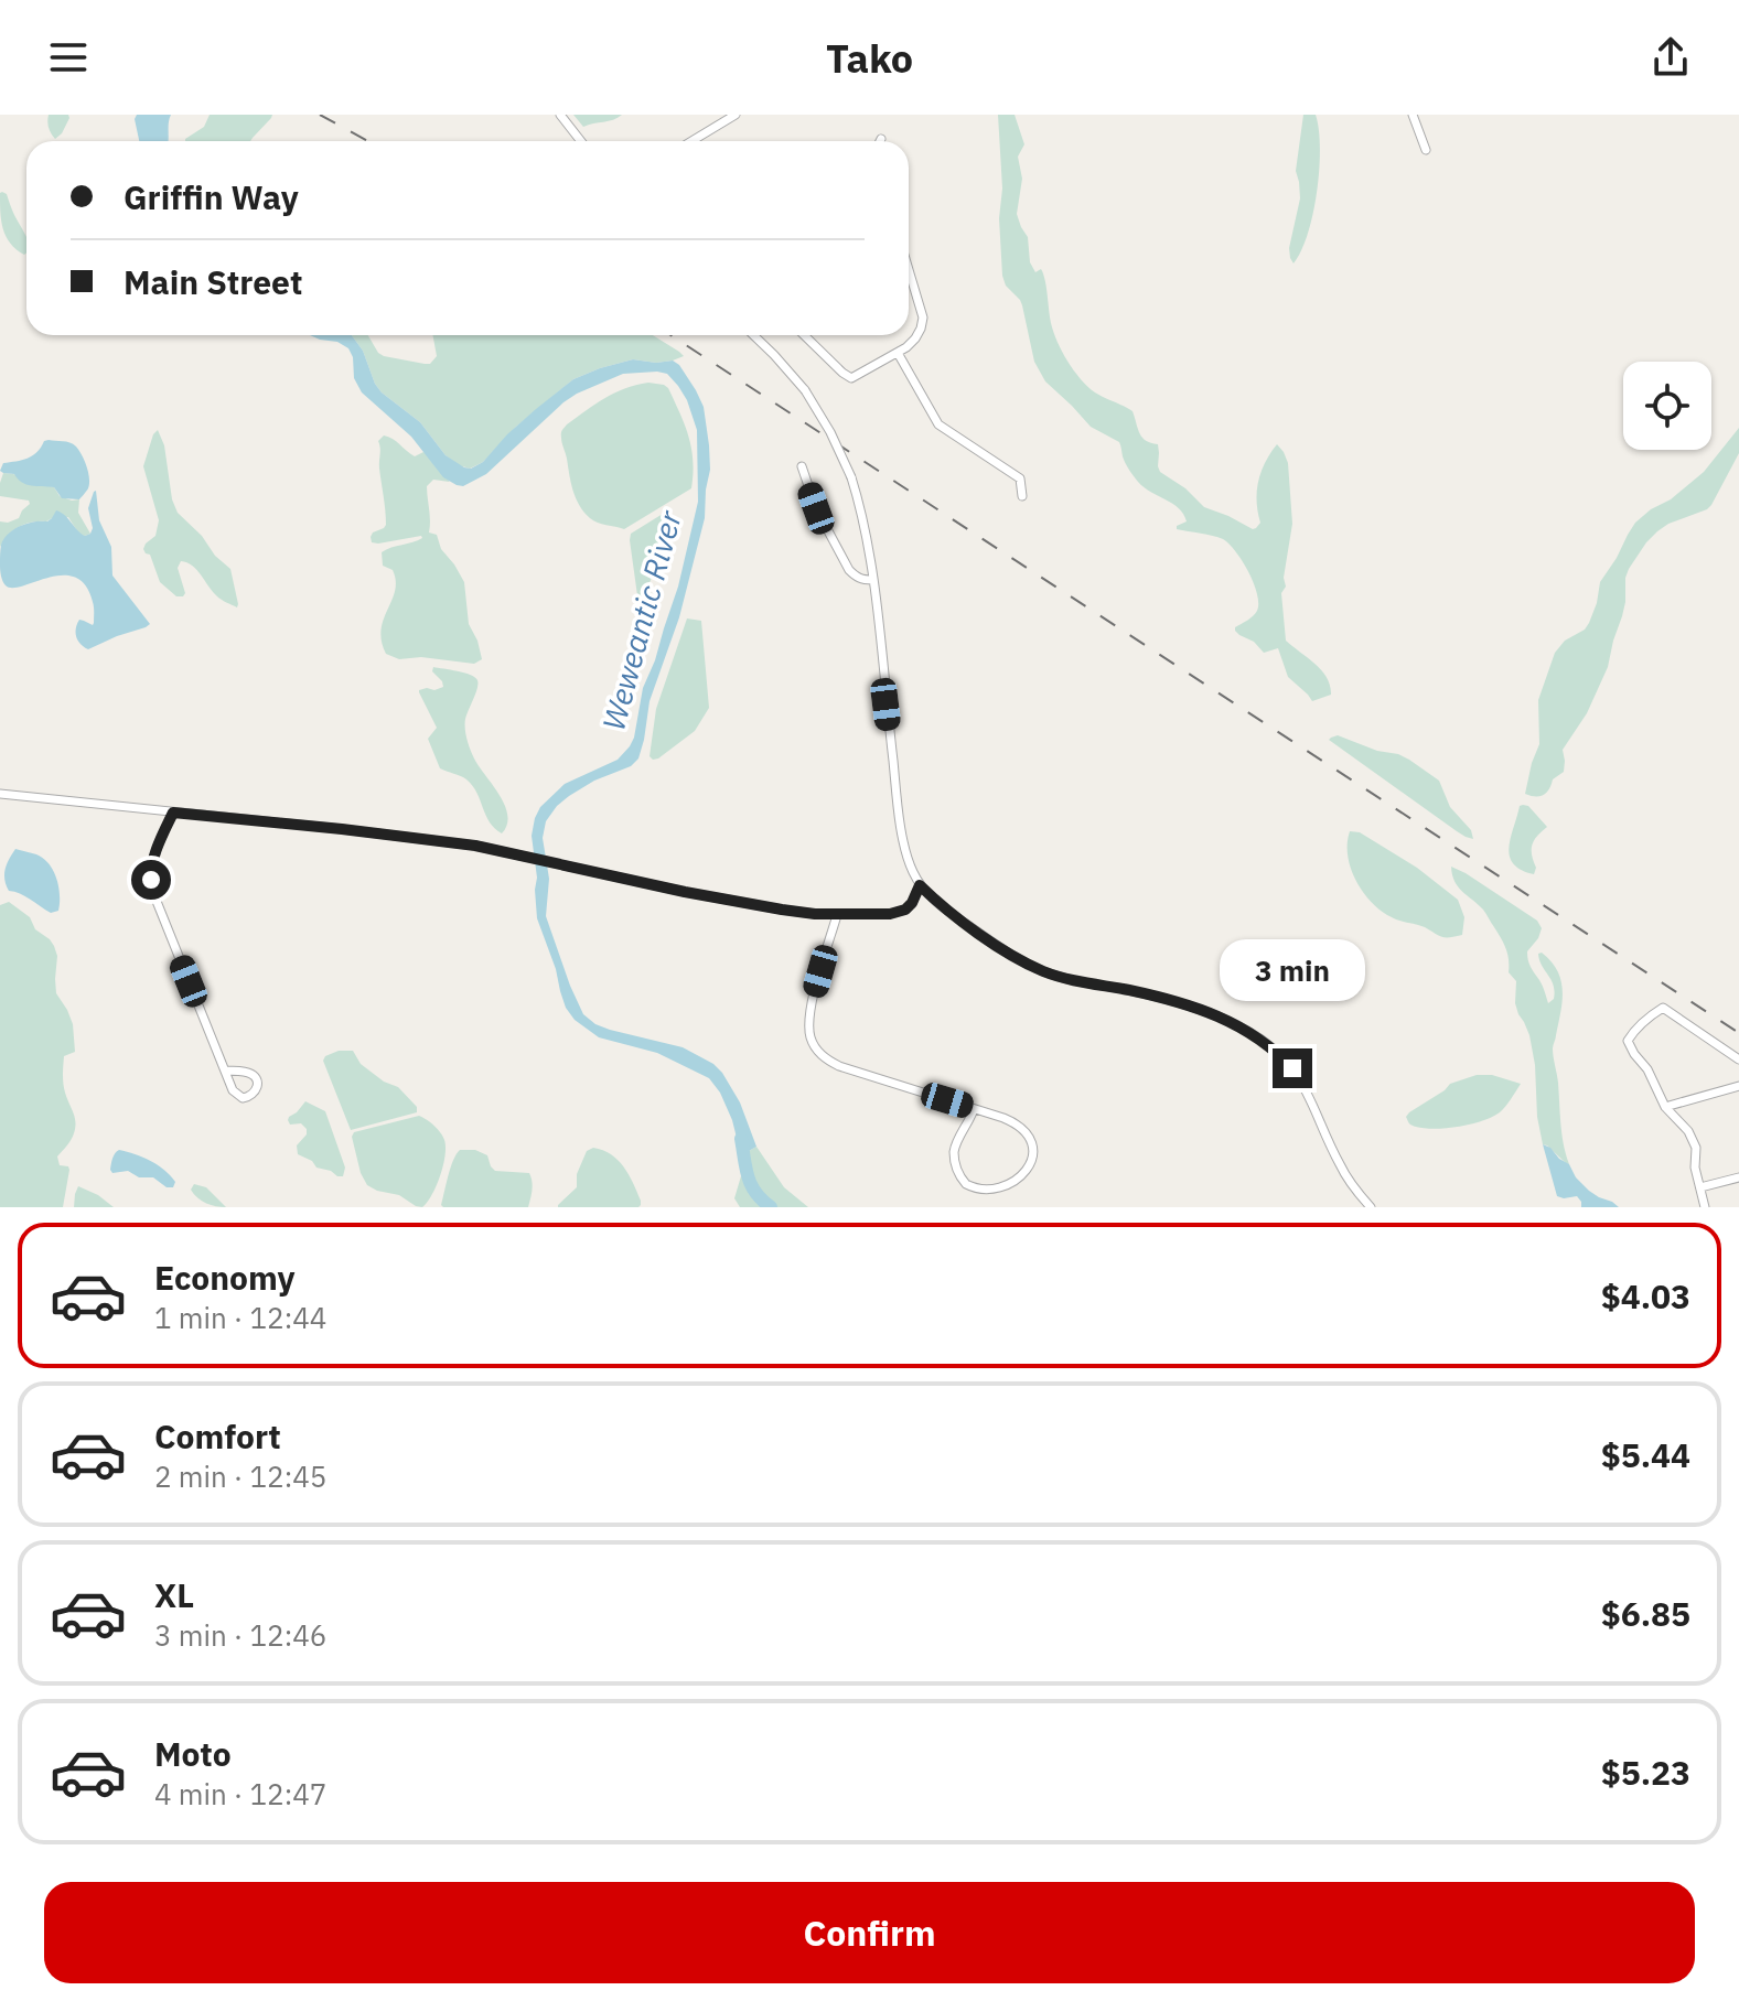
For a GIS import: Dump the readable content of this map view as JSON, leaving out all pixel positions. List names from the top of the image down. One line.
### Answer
{"water":["Weweantic River"],"page":{"header":"Tako","banner":["Griffin Way","Main Street"],"bubble":"3 min","list":[{"name":"Economy","note":"1 min · 12:44","value":"$4.03"},{"name":"Comfort","note":"2 min · 12:45","value":"$5.44"},{"name":"XL","note":"3 min · 12:46","value":"$6.85"},{"name":"Moto","note":"4 min · 12:47","value":"$5.23"}],"buttons":"Confirm"}}
